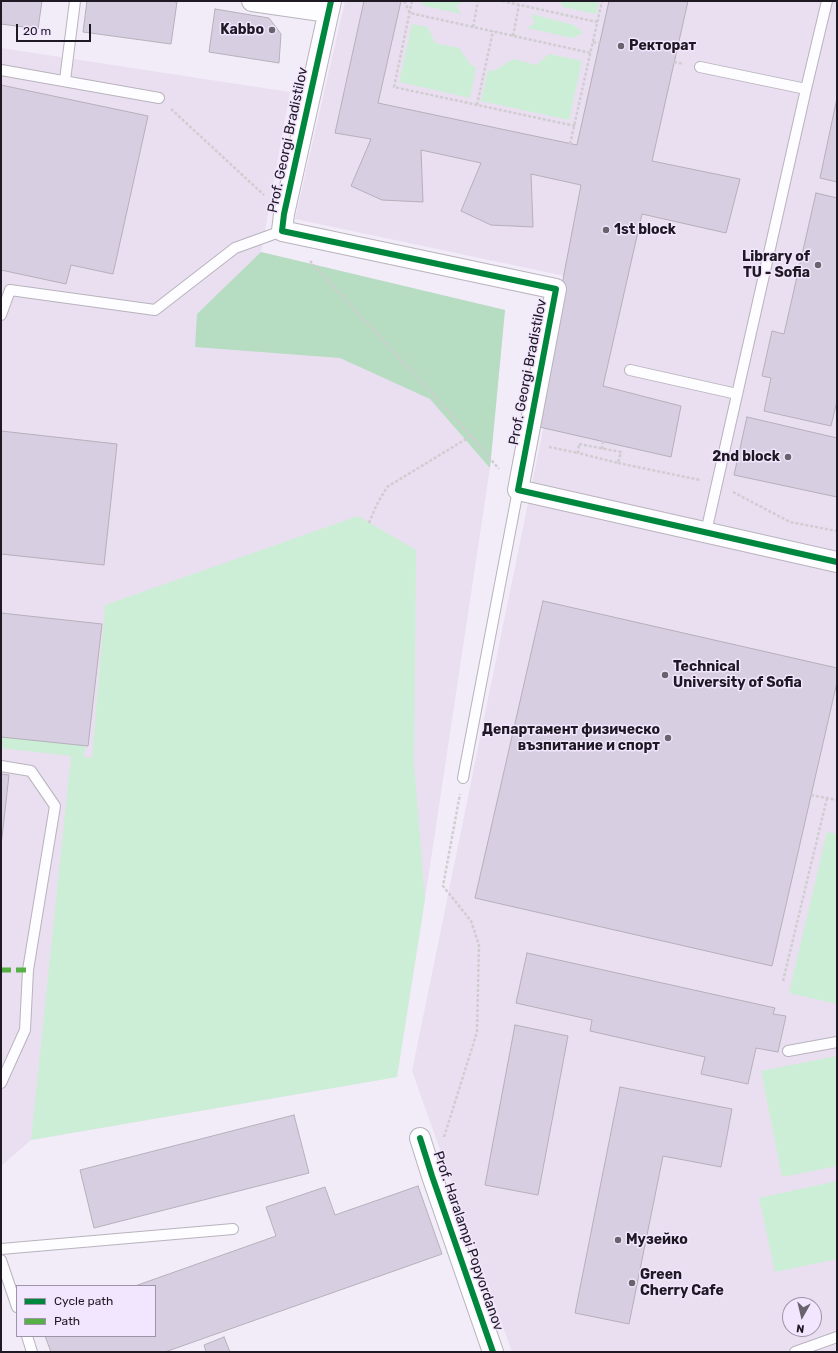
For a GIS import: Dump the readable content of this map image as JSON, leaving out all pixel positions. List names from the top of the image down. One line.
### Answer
{"streets":{"street":["Prof. Georgi Bradistilov","Prof. Haralampi Popyordanov"]},"places":["Kabbo","Ректорат","1st block","Library of TU - Sofia","2nd block","Technical University of Sofia","Департамент физическо възпитание и спорт","Музейко","Green Cherry Cafe"],"legend":["Cycle path","Path"],"scale_bar":"20 m","north":"bottom"}
